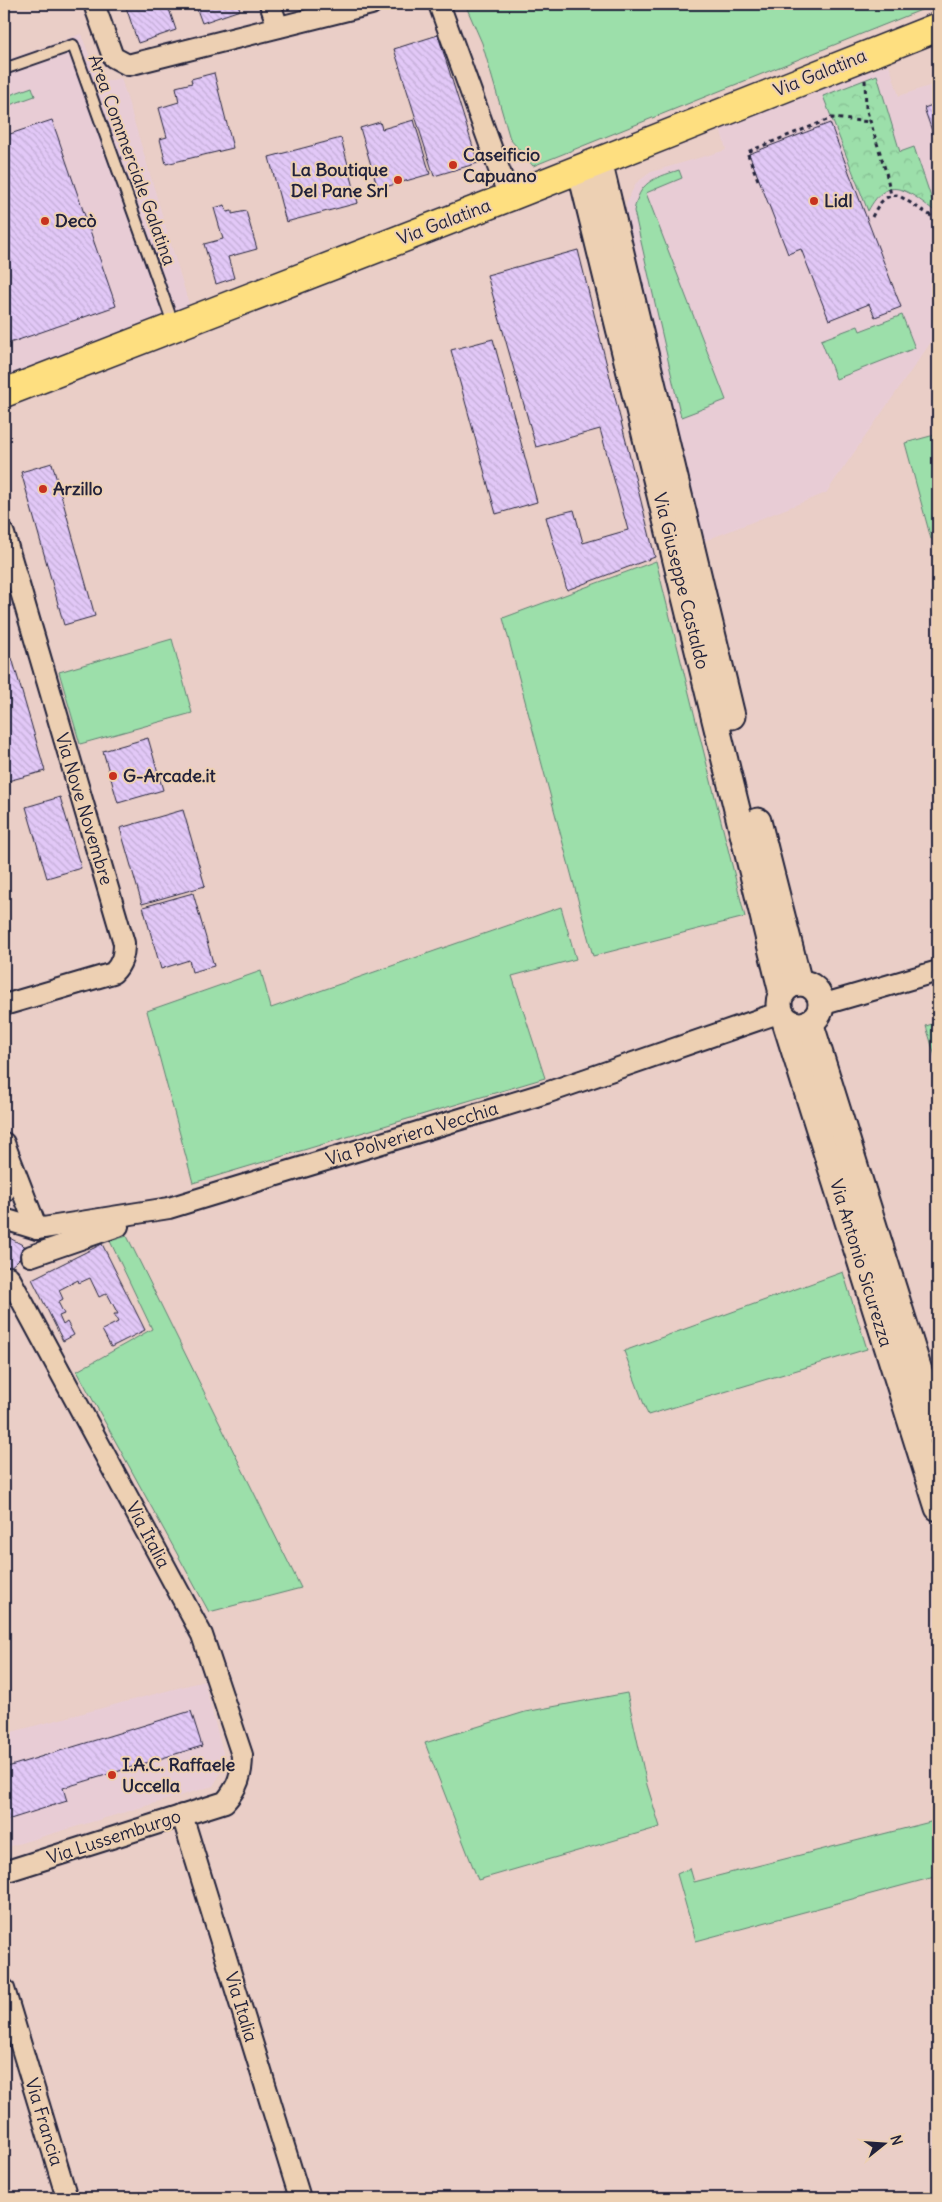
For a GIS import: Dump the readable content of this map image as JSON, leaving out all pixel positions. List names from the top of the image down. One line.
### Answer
{"streets":{"main road":["Via Galatina"],"street":["Via Giuseppe Castaldo","Via Nove Novembre","Via Polveriera Vecchia","Via Antonio Sicurezza","Via Italia","Via Lussemburgo","Via Francia"],"lane":["Area Commerciale Galatina"]},"crossings":[["Via Galatina","Area Commerciale Galatina"],["Via Galatina","Via Giuseppe Castaldo"],["Via Giuseppe Castaldo","Via Polveriera Vecchia"],["Via Giuseppe Castaldo","Via Antonio Sicurezza"],["Via Polveriera Vecchia","Via Antonio Sicurezza"],["Via Italia","Via Lussemburgo"]],"places":["Caseificio Capuano","La Boutique Del Pane Srl","Lidl","Decò","Arzillo","G-Arcade.it","I.A.C. Raffaele Uccella"],"north":"right"}
